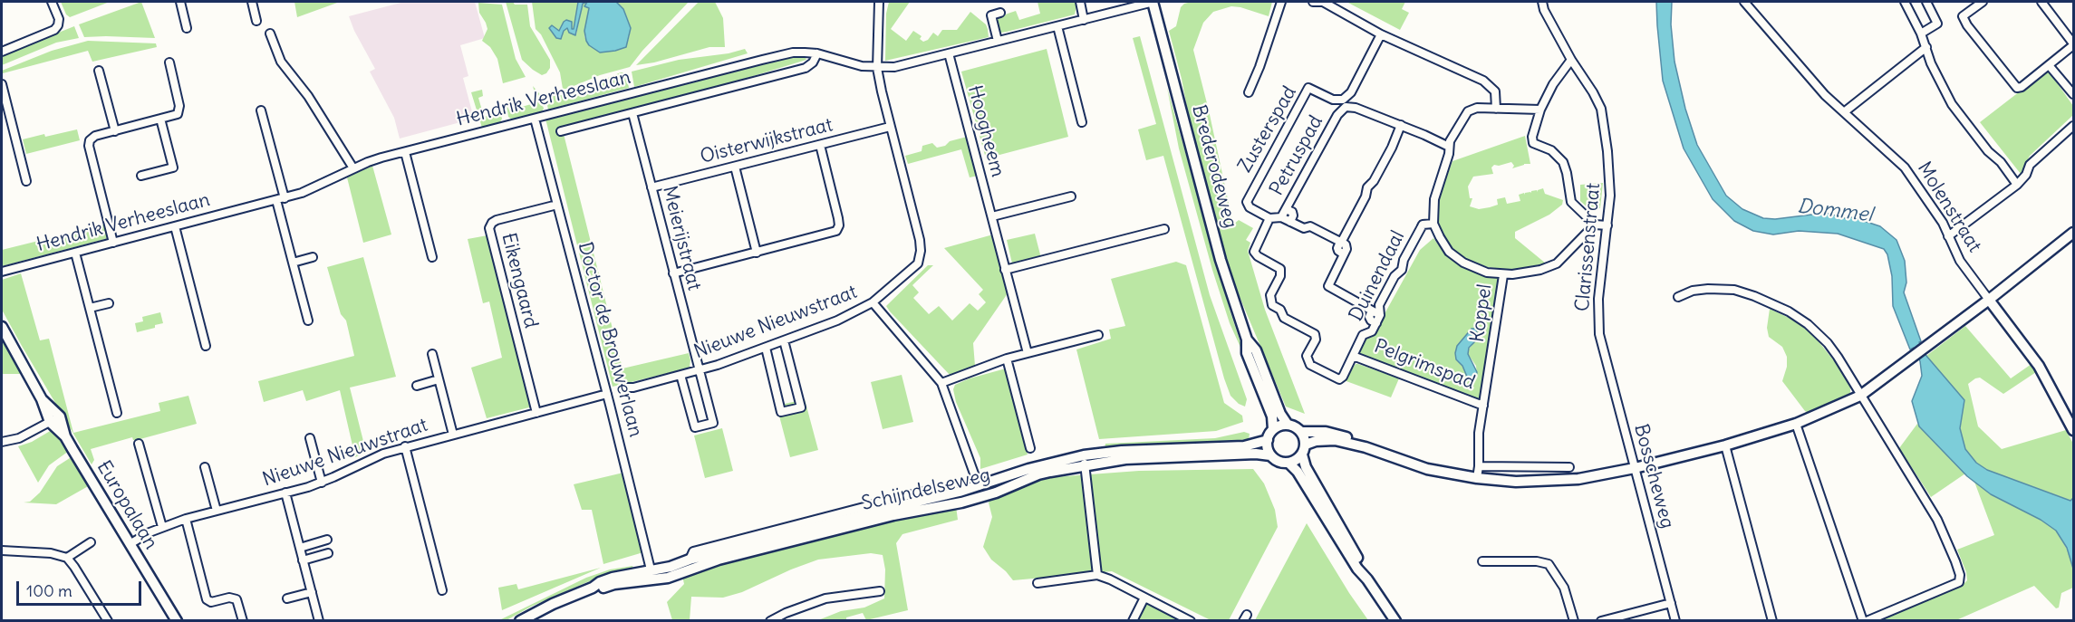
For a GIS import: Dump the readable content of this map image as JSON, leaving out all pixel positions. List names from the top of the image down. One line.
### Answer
{"streets":{"main road":["Brederodeweg","Molenstraat","Schijndelseweg","Europalaan"],"street":["Hendrik Verheeslaan","Zusterspad","Hoogheem","Oisterwijkstraat","Petruspad","Meierijstraat","Clarissenstraat","Duinendaal","Eikengaard","Koppel","Nieuwe Nieuwstraat","Doctor de Brouwerlaan","Pelgrimspad","Bosscheweg"]},"crossings":[["Hendrik Verheeslaan","Hoogheem"],["Hendrik Verheeslaan","Brederodeweg"],["Hendrik Verheeslaan","Meierijstraat"],["Hendrik Verheeslaan","Nieuwe Nieuwstraat"],["Hendrik Verheeslaan","Doctor de Brouwerlaan"],["Zusterspad","Duinendaal"],["Oisterwijkstraat","Meierijstraat"],["Oisterwijkstraat","Nieuwe Nieuwstraat"],["Brederodeweg","Schijndelseweg"],["Meierijstraat","Nieuwe Nieuwstraat"],["Clarissenstraat","Bosscheweg"],["Duinendaal","Koppel"],["Duinendaal","Pelgrimspad"],["Eikengaard","Nieuwe Nieuwstraat"],["Eikengaard","Doctor de Brouwerlaan"],["Koppel","Pelgrimspad"],["Nieuwe Nieuwstraat","Doctor de Brouwerlaan"],["Nieuwe Nieuwstraat","Europalaan"],["Doctor de Brouwerlaan","Schijndelseweg"]],"water":["Dommel"],"scale_bar":"100 m"}
